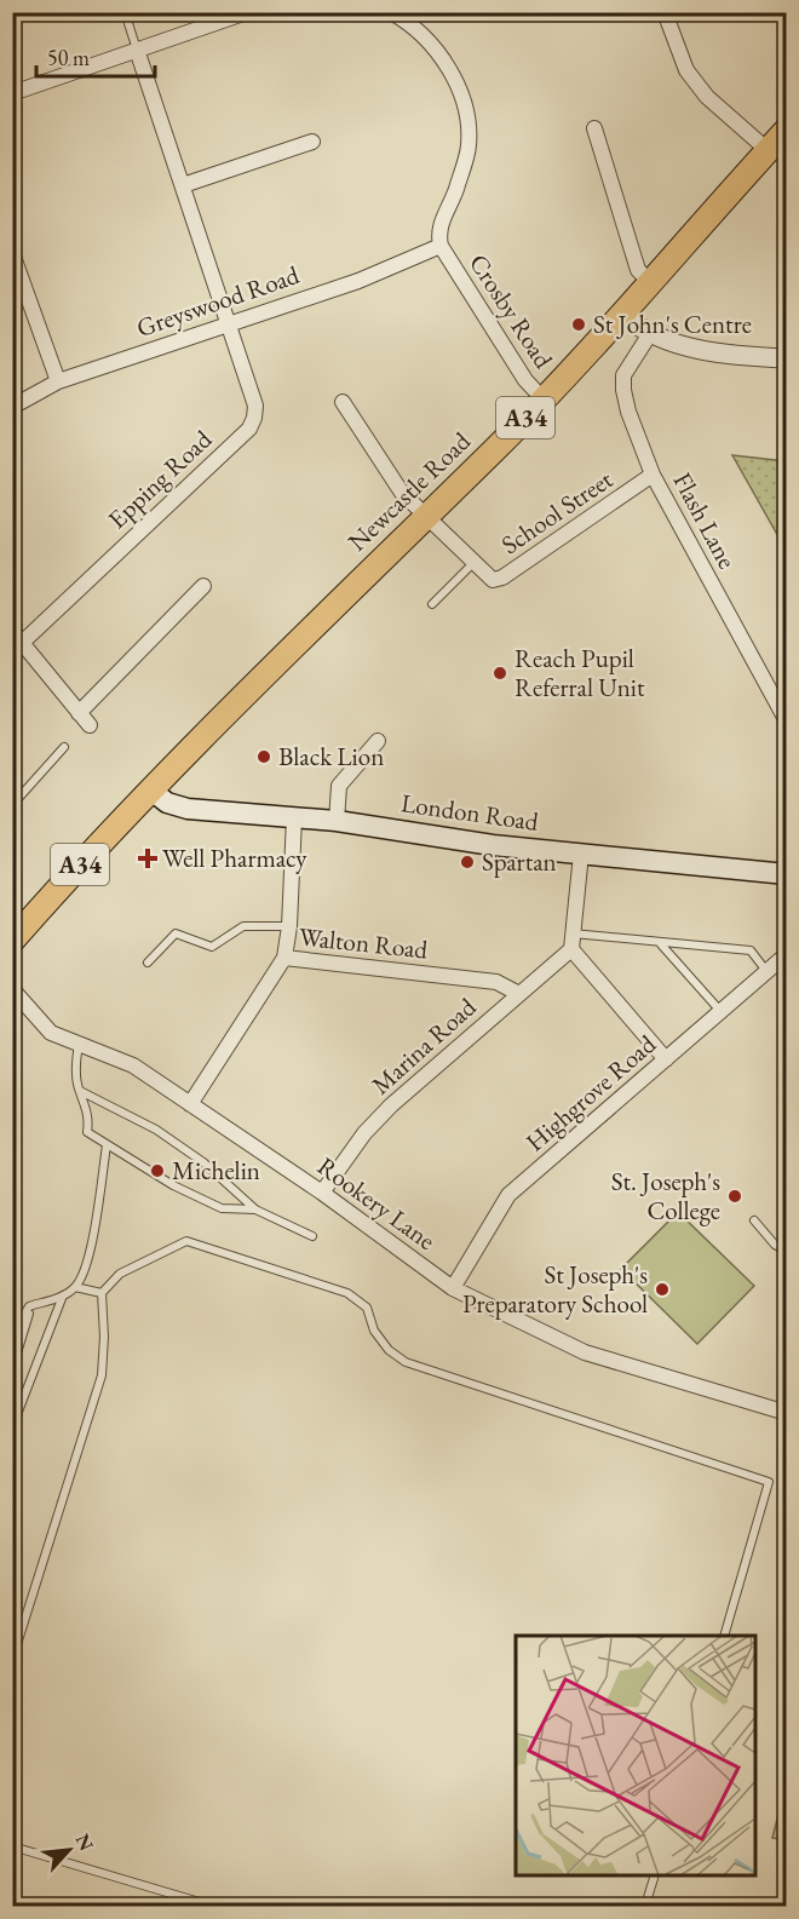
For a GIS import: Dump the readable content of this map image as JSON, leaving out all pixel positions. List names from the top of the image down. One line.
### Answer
{"streets":{"highway":["A34","Newcastle Road"],"main road":["London Road"],"street":["Greyswood Road","Crosby Road","Epping Road","School Street","Flash Lane","Walton Road","Marina Road","Highgrove Road","Rookery Lane"]},"crossings":[["Greyswood Road","Crosby Road"],["Greyswood Road","Epping Road"],["Crosby Road","Newcastle Road"],["A34","Newcastle Road"],["A34","London Road"],["Newcastle Road","School Street"],["Newcastle Road","London Road"],["School Street","Flash Lane"],["Walton Road","Marina Road"],["Walton Road","Rookery Lane"],["Marina Road","Rookery Lane"],["Highgrove Road","Rookery Lane"]],"places":{"other":["St John's Centre","Reach Pupil Referral Unit","Black Lion","Spartan","Michelin","St. Joseph's College","St Joseph's Preparatory School"],"health":["Well Pharmacy"]},"scale_bar":"50 m","north":"top right"}
